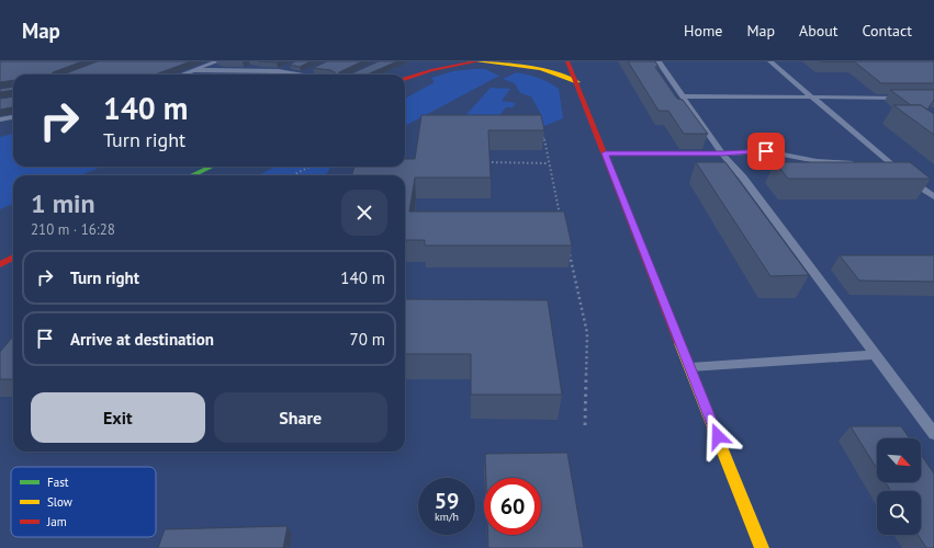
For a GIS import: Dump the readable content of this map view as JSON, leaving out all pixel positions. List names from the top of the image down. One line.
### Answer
{"legend":["Fast","Slow","Jam"],"north":"bottom right","page":{"header":"Map","nav":["Home","Map","About","Contact"],"turn":["140 m","Turn right"],"heading":["1 min","210 m · 16:28"],"list":[{"name":"Turn right","value":"140 m"},{"name":"Arrive at destination","value":"70 m"}],"buttons":["Exit","Share"],"speed":"59 km/h","limit":"60"}}
